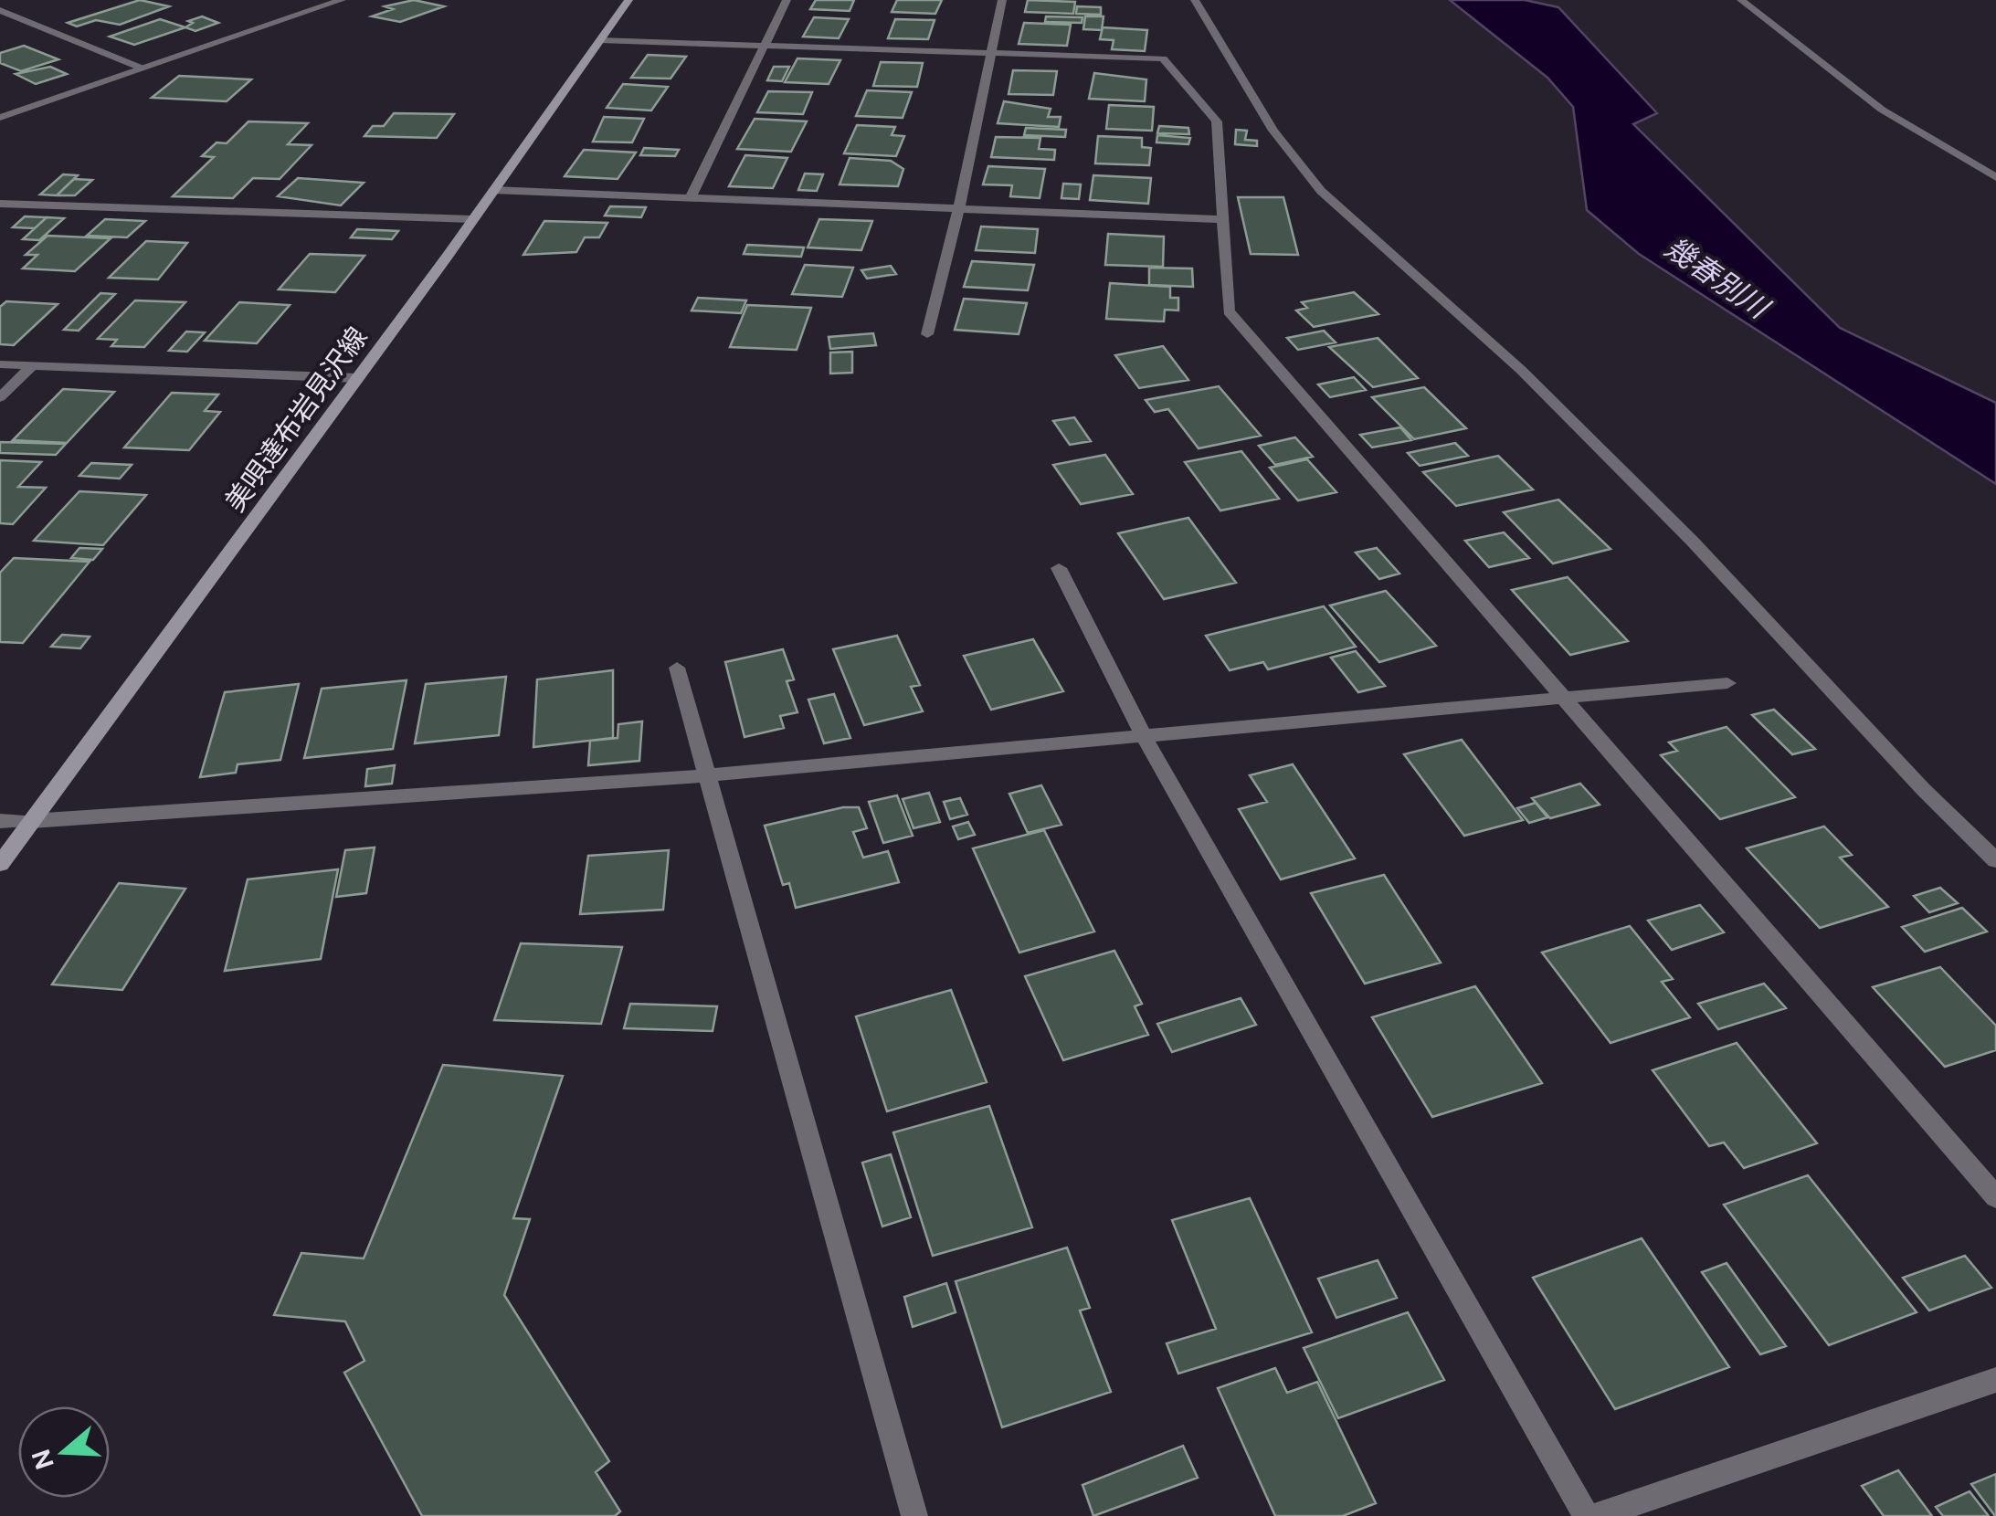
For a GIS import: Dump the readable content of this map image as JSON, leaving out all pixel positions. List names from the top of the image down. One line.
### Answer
{"streets":{"main road":["美唄達布岩見沢線"]},"water":["幾春別川"],"north":"left"}
